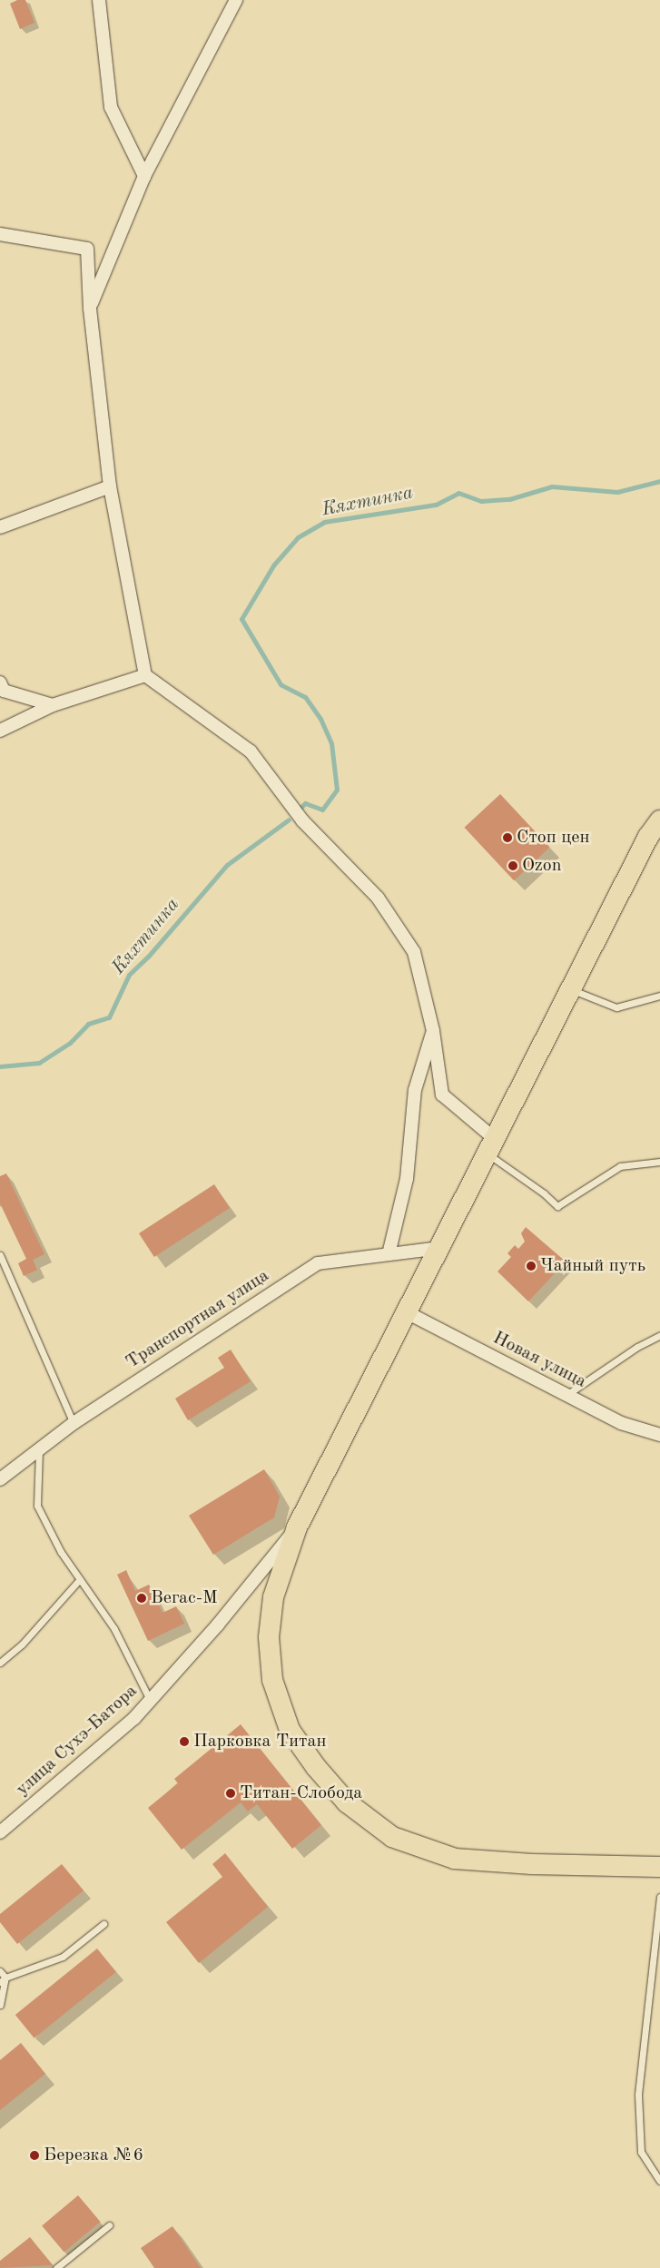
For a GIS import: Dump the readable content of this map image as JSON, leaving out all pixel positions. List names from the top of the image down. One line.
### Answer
{"streets":{"street":["Транспортная улица","Новая улица","улица Сухэ-Батора"]},"water":["Кяхтинка"],"places":["Стоп цен","Ozon","Чайный путь","Вегас-М","Парковка Титан","Титан-Слобода","Березка №6"]}
